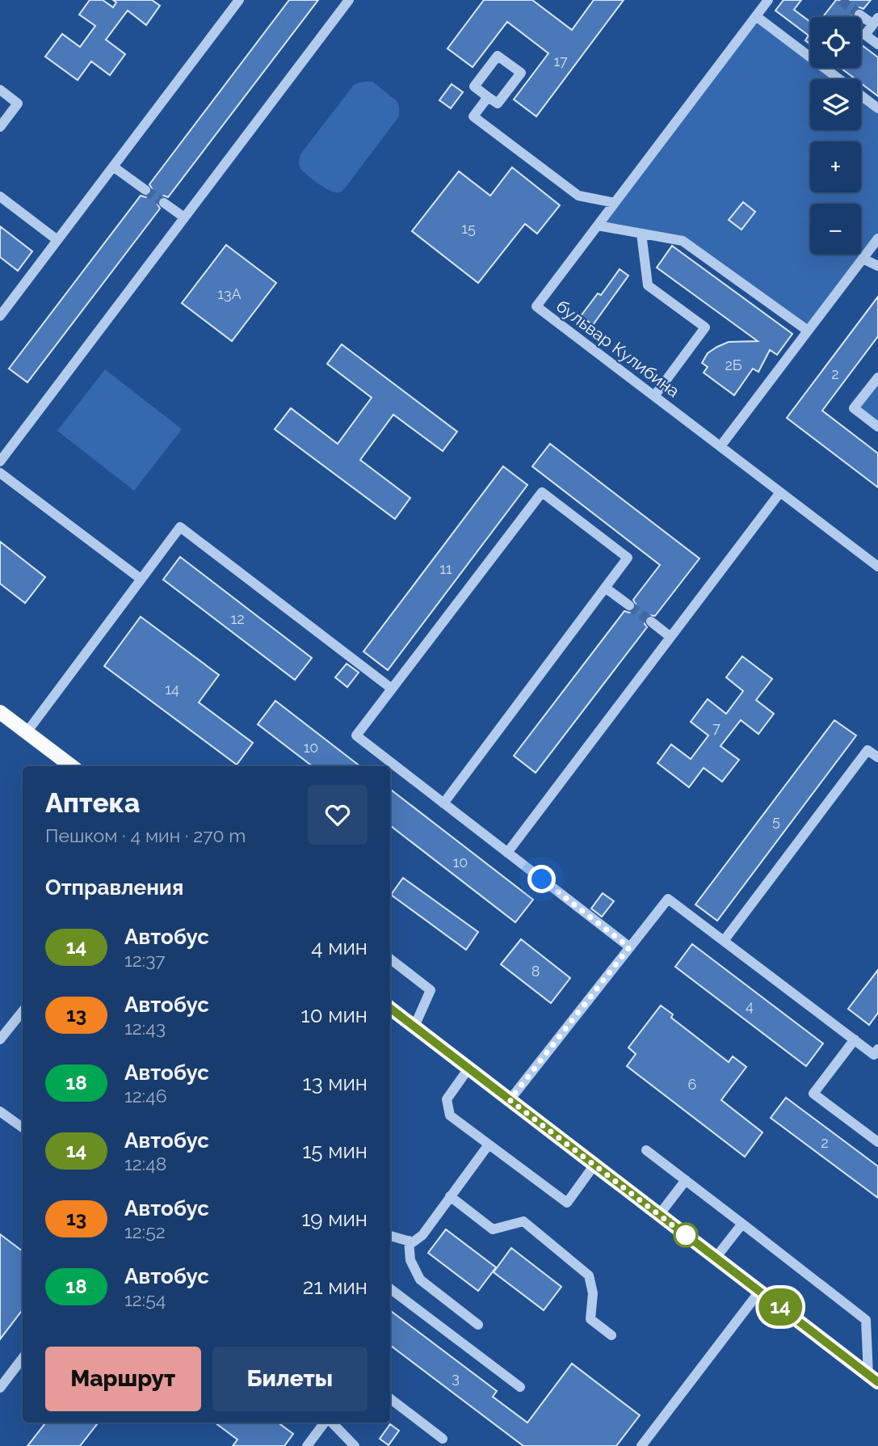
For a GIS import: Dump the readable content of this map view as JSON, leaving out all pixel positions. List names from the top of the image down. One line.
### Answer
{"streets":{"street":["бульвар Кулибина"]},"lines":["bus line 14"],"house_numbers":["17","15","13А","2Б","2","11","12","14","7","10","5","10","8","4","6","2","3"],"page":{"on_map":"14","map_buttons":["+","−"],"heading":[["Аптека","Пешком · 4 мин · 270 m"],"Отправления"],"list":[{"mark":"14","name":"Автобус","note":"12:37","value":"4 мин"},{"mark":"13","name":"Автобус","note":"12:43","value":"10 мин"},{"mark":"18","name":"Автобус","note":"12:46","value":"13 мин"},{"mark":"14","name":"Автобус","note":"12:48","value":"15 мин"},{"mark":"13","name":"Автобус","note":"12:52","value":"19 мин"},{"mark":"18","name":"Автобус","note":"12:54","value":"21 мин"}],"buttons":["Маршрут","Билеты"]}}
